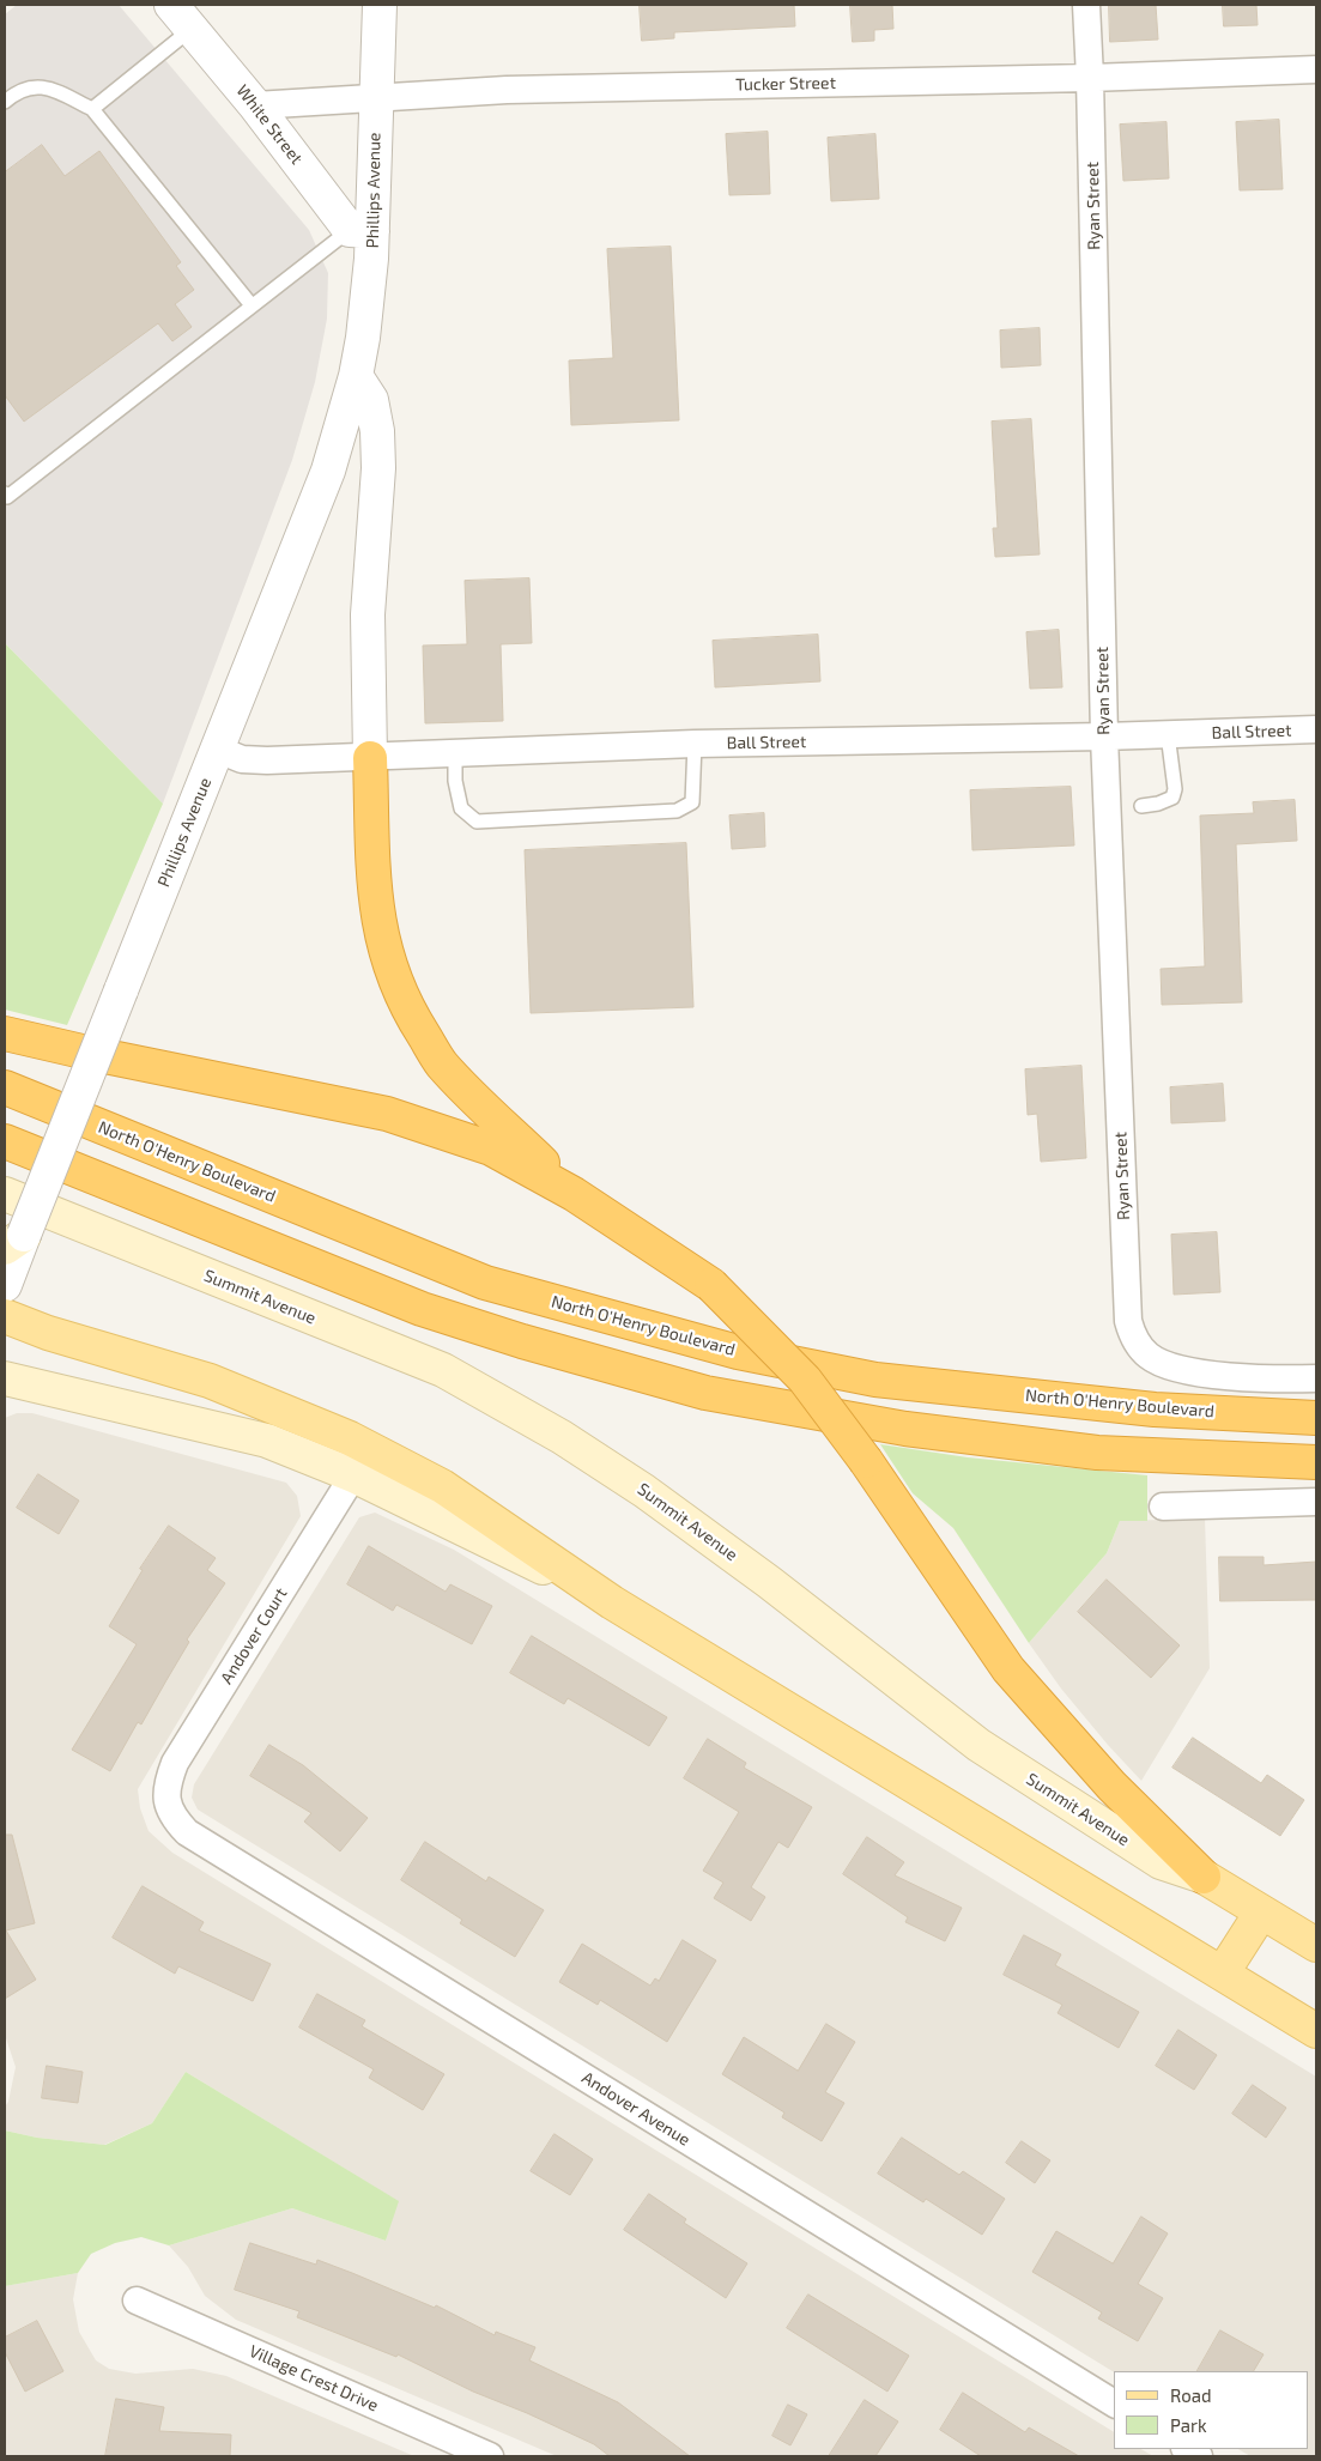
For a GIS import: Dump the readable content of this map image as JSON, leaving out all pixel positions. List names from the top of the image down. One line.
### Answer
{"streets":{"highway":["North O'Henry Boulevard"],"main road":["Summit Avenue"],"street":["Tucker Street","White Street","Phillips Avenue","Ryan Street","Ball Street","Andover Court","Andover Avenue","Village Crest Drive"]},"crossings":[["Tucker Street","White Street"],["Tucker Street","Phillips Avenue"],["Tucker Street","Ryan Street"],["White Street","Phillips Avenue"],["Phillips Avenue","Ball Street"],["Ryan Street","Ball Street"],["Andover Court","Andover Avenue"]],"legend":["Road","Park"]}
